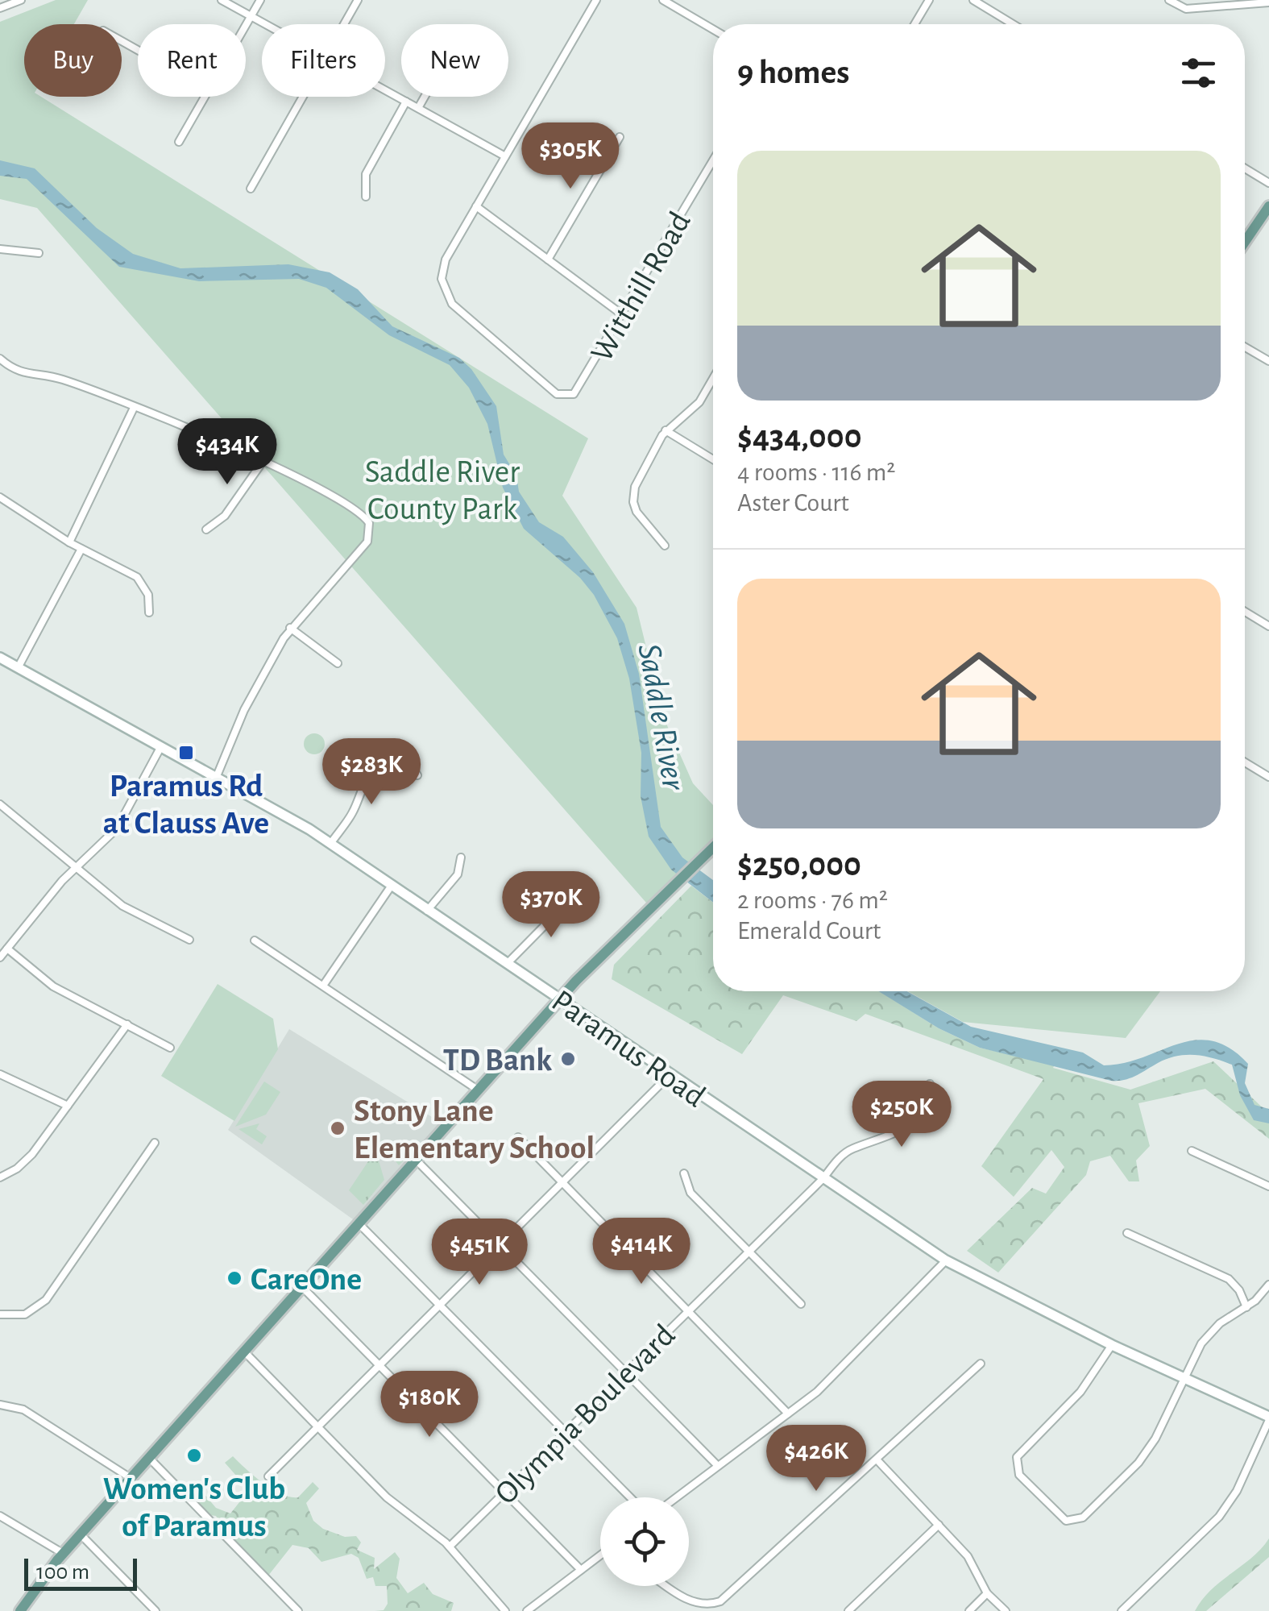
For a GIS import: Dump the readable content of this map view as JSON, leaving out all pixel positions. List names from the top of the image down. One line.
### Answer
{"streets":{"main road":["Paramus Road"],"street":["Witthill Road","Olympia Boulevard"]},"crossings":[["Paramus Road","Olympia Boulevard"]],"water":["Saddle River"],"parks":["Saddle River County Park"],"places":{"transit":["Paramus Rd at Clauss Ave"],"other":["TD Bank","Stony Lane Elementary School","CareOne","Women's Club of Paramus"]},"scale_bar":"100 m","page":{"chip":["Buy","Rent","Filters","New"],"heading":"9 homes","list":[{"name":"$434,000","note":"4 rooms · 116 m² · Aster Court"},{"name":"$250,000","note":"2 rooms · 76 m² · Emerald Court"}],"price":["$305K","$434K","$283K","$370K","$250K","$414K","$451K","$180K","$426K"],"scale":"100 m"}}
